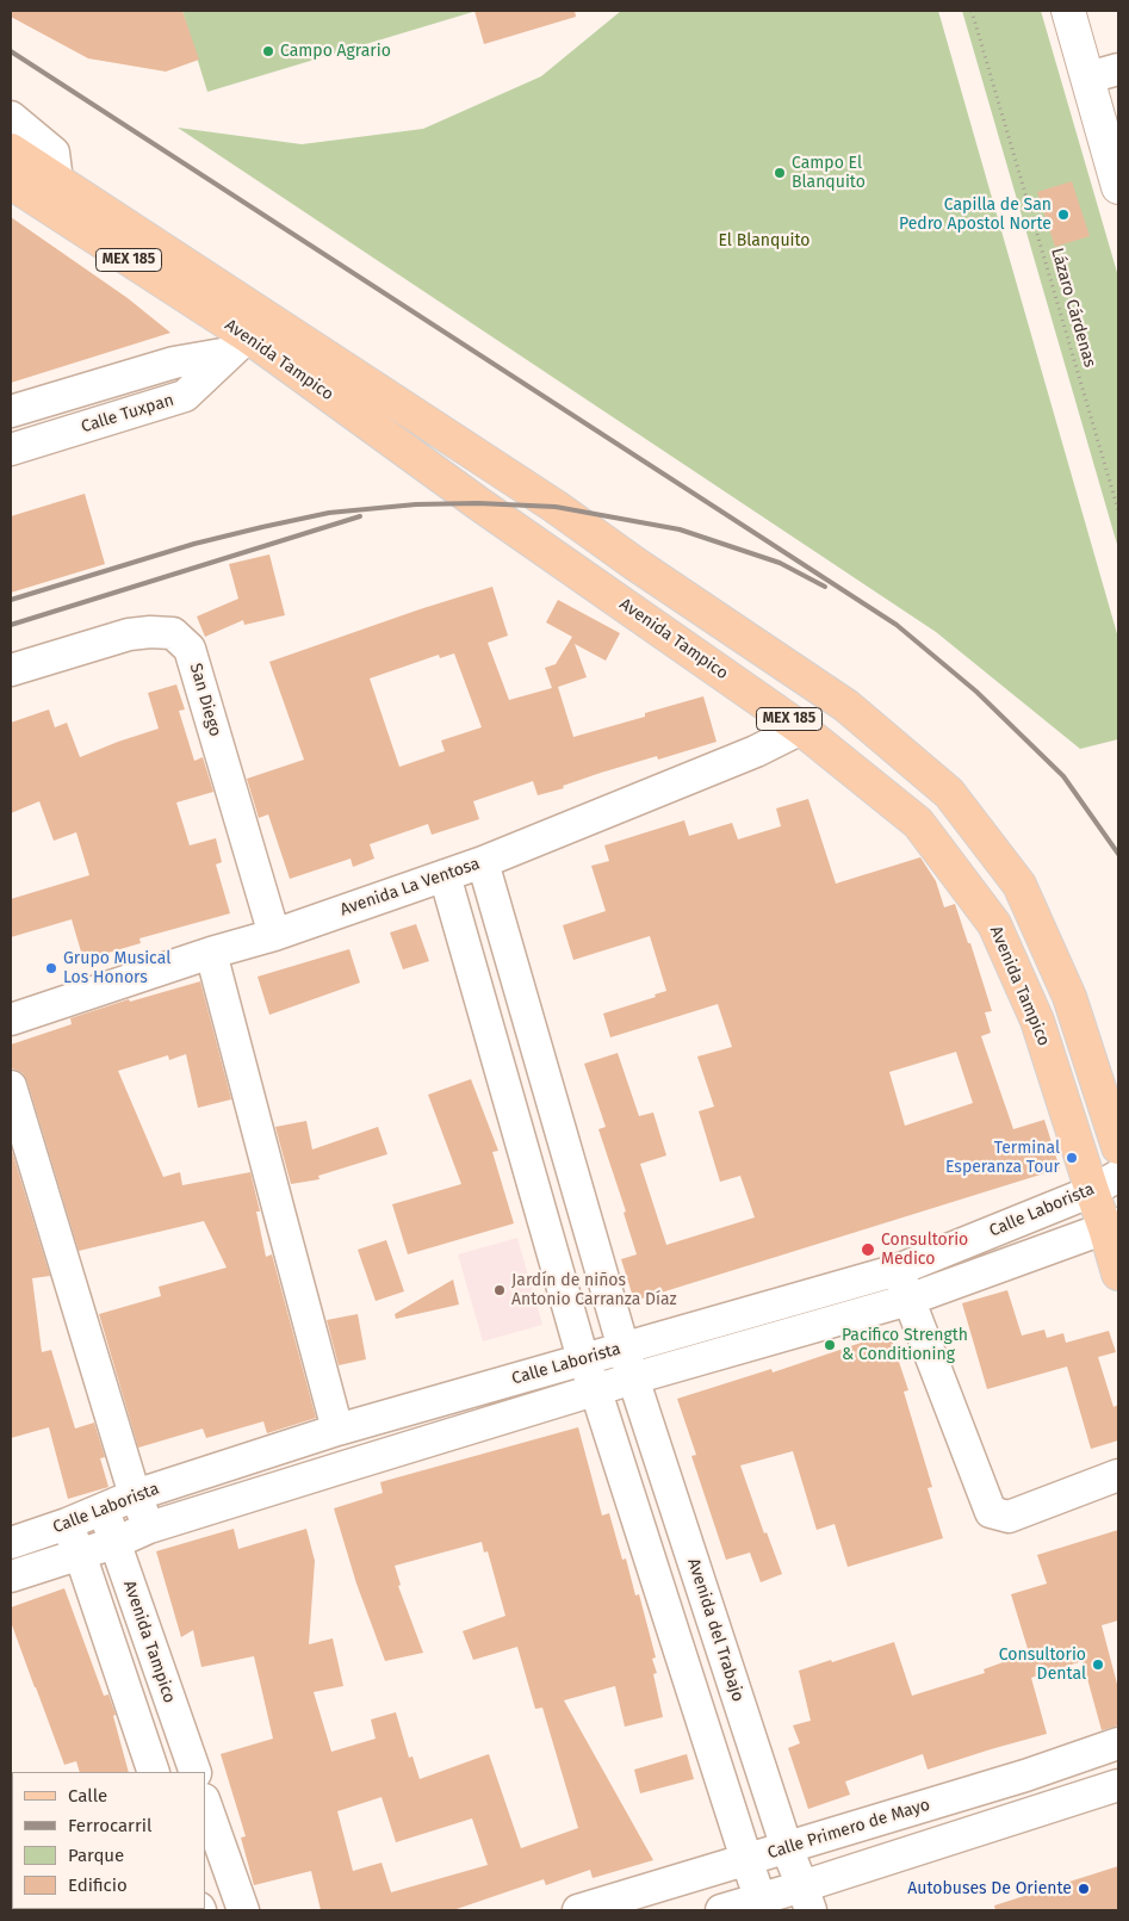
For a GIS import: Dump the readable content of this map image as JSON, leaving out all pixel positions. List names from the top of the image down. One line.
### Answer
{"streets":{"main road":["MEX 185","Avenida Tampico"],"street":["Calle Tuxpan","San Diego","Avenida La Ventosa","Calle Laborista","Avenida del Trabajo","Calle Primero de Mayo"],"path":["Lázaro Cárdenas"]},"crossings":[["Avenida Tampico","Calle Tuxpan"],["Avenida Tampico","Avenida La Ventosa"],["Avenida Tampico","Calle Laborista"],["San Diego","Avenida La Ventosa"],["Avenida La Ventosa","Avenida del Trabajo"],["Calle Laborista","Avenida del Trabajo"],["Avenida del Trabajo","Calle Primero de Mayo"]],"parks":["El Blanquito"],"places":["Campo Agrario","Campo El Blanquito","Capilla de San Pedro Apostol Norte","Grupo Musical Los Honors","Terminal Esperanza Tour","Consultorio Medico","Jardín de niños Antonio Carranza Díaz","Pacifico Strength & Conditioning","Consultorio Dental","Autobuses De Oriente"],"legend":["Calle","Ferrocarril","Parque","Edificio"]}
